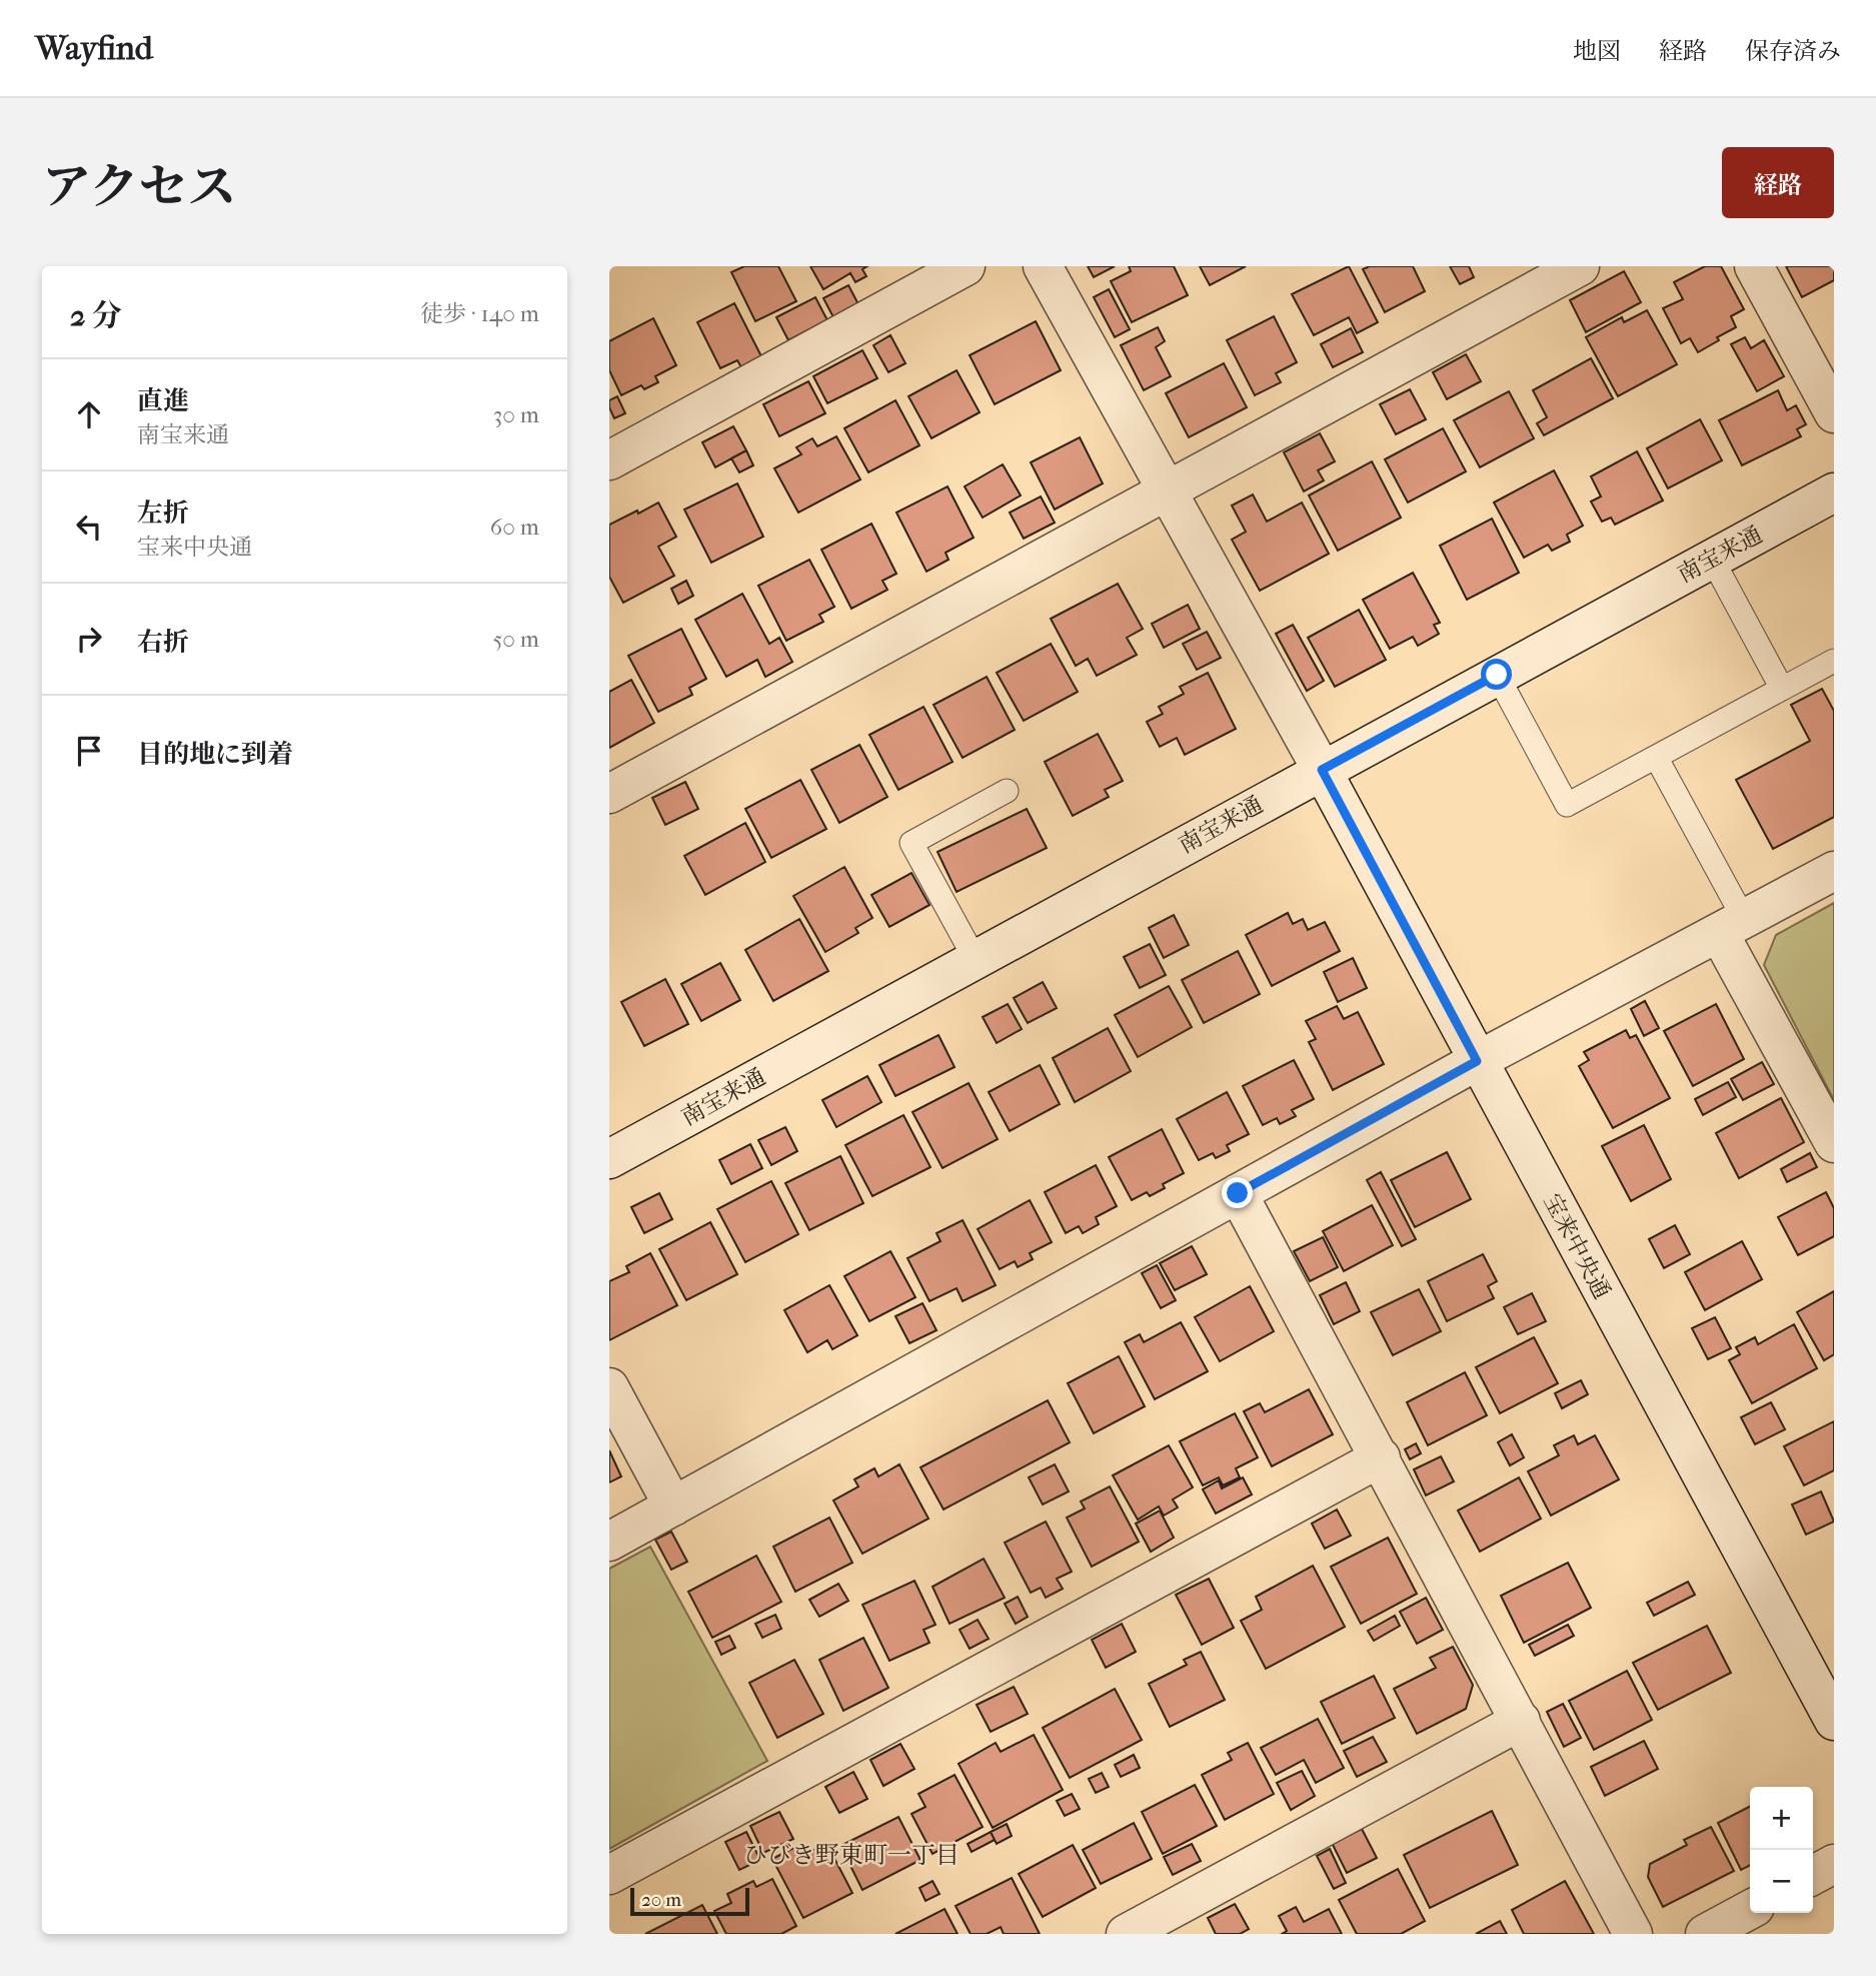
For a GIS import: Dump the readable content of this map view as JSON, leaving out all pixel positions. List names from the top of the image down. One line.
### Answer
{"streets":{"street":["南宝来通","宝来中央通"]},"crossings":[["南宝来通","宝来中央通"]],"districts":["ひびき野東町一丁目"],"scale_bar":"20 m","page":{"header":"Wayfind","nav":["地図","経路","保存済み"],"title":"アクセス","buttons":"経路","heading":["2 分","徒歩 · 140 m"],"list":[["直進","南宝来通","30 m"],["左折","宝来中央通","60 m"],["右折","50 m"],"目的地に到着"],"map_buttons":["+","−"],"scale":"20 m"}}
